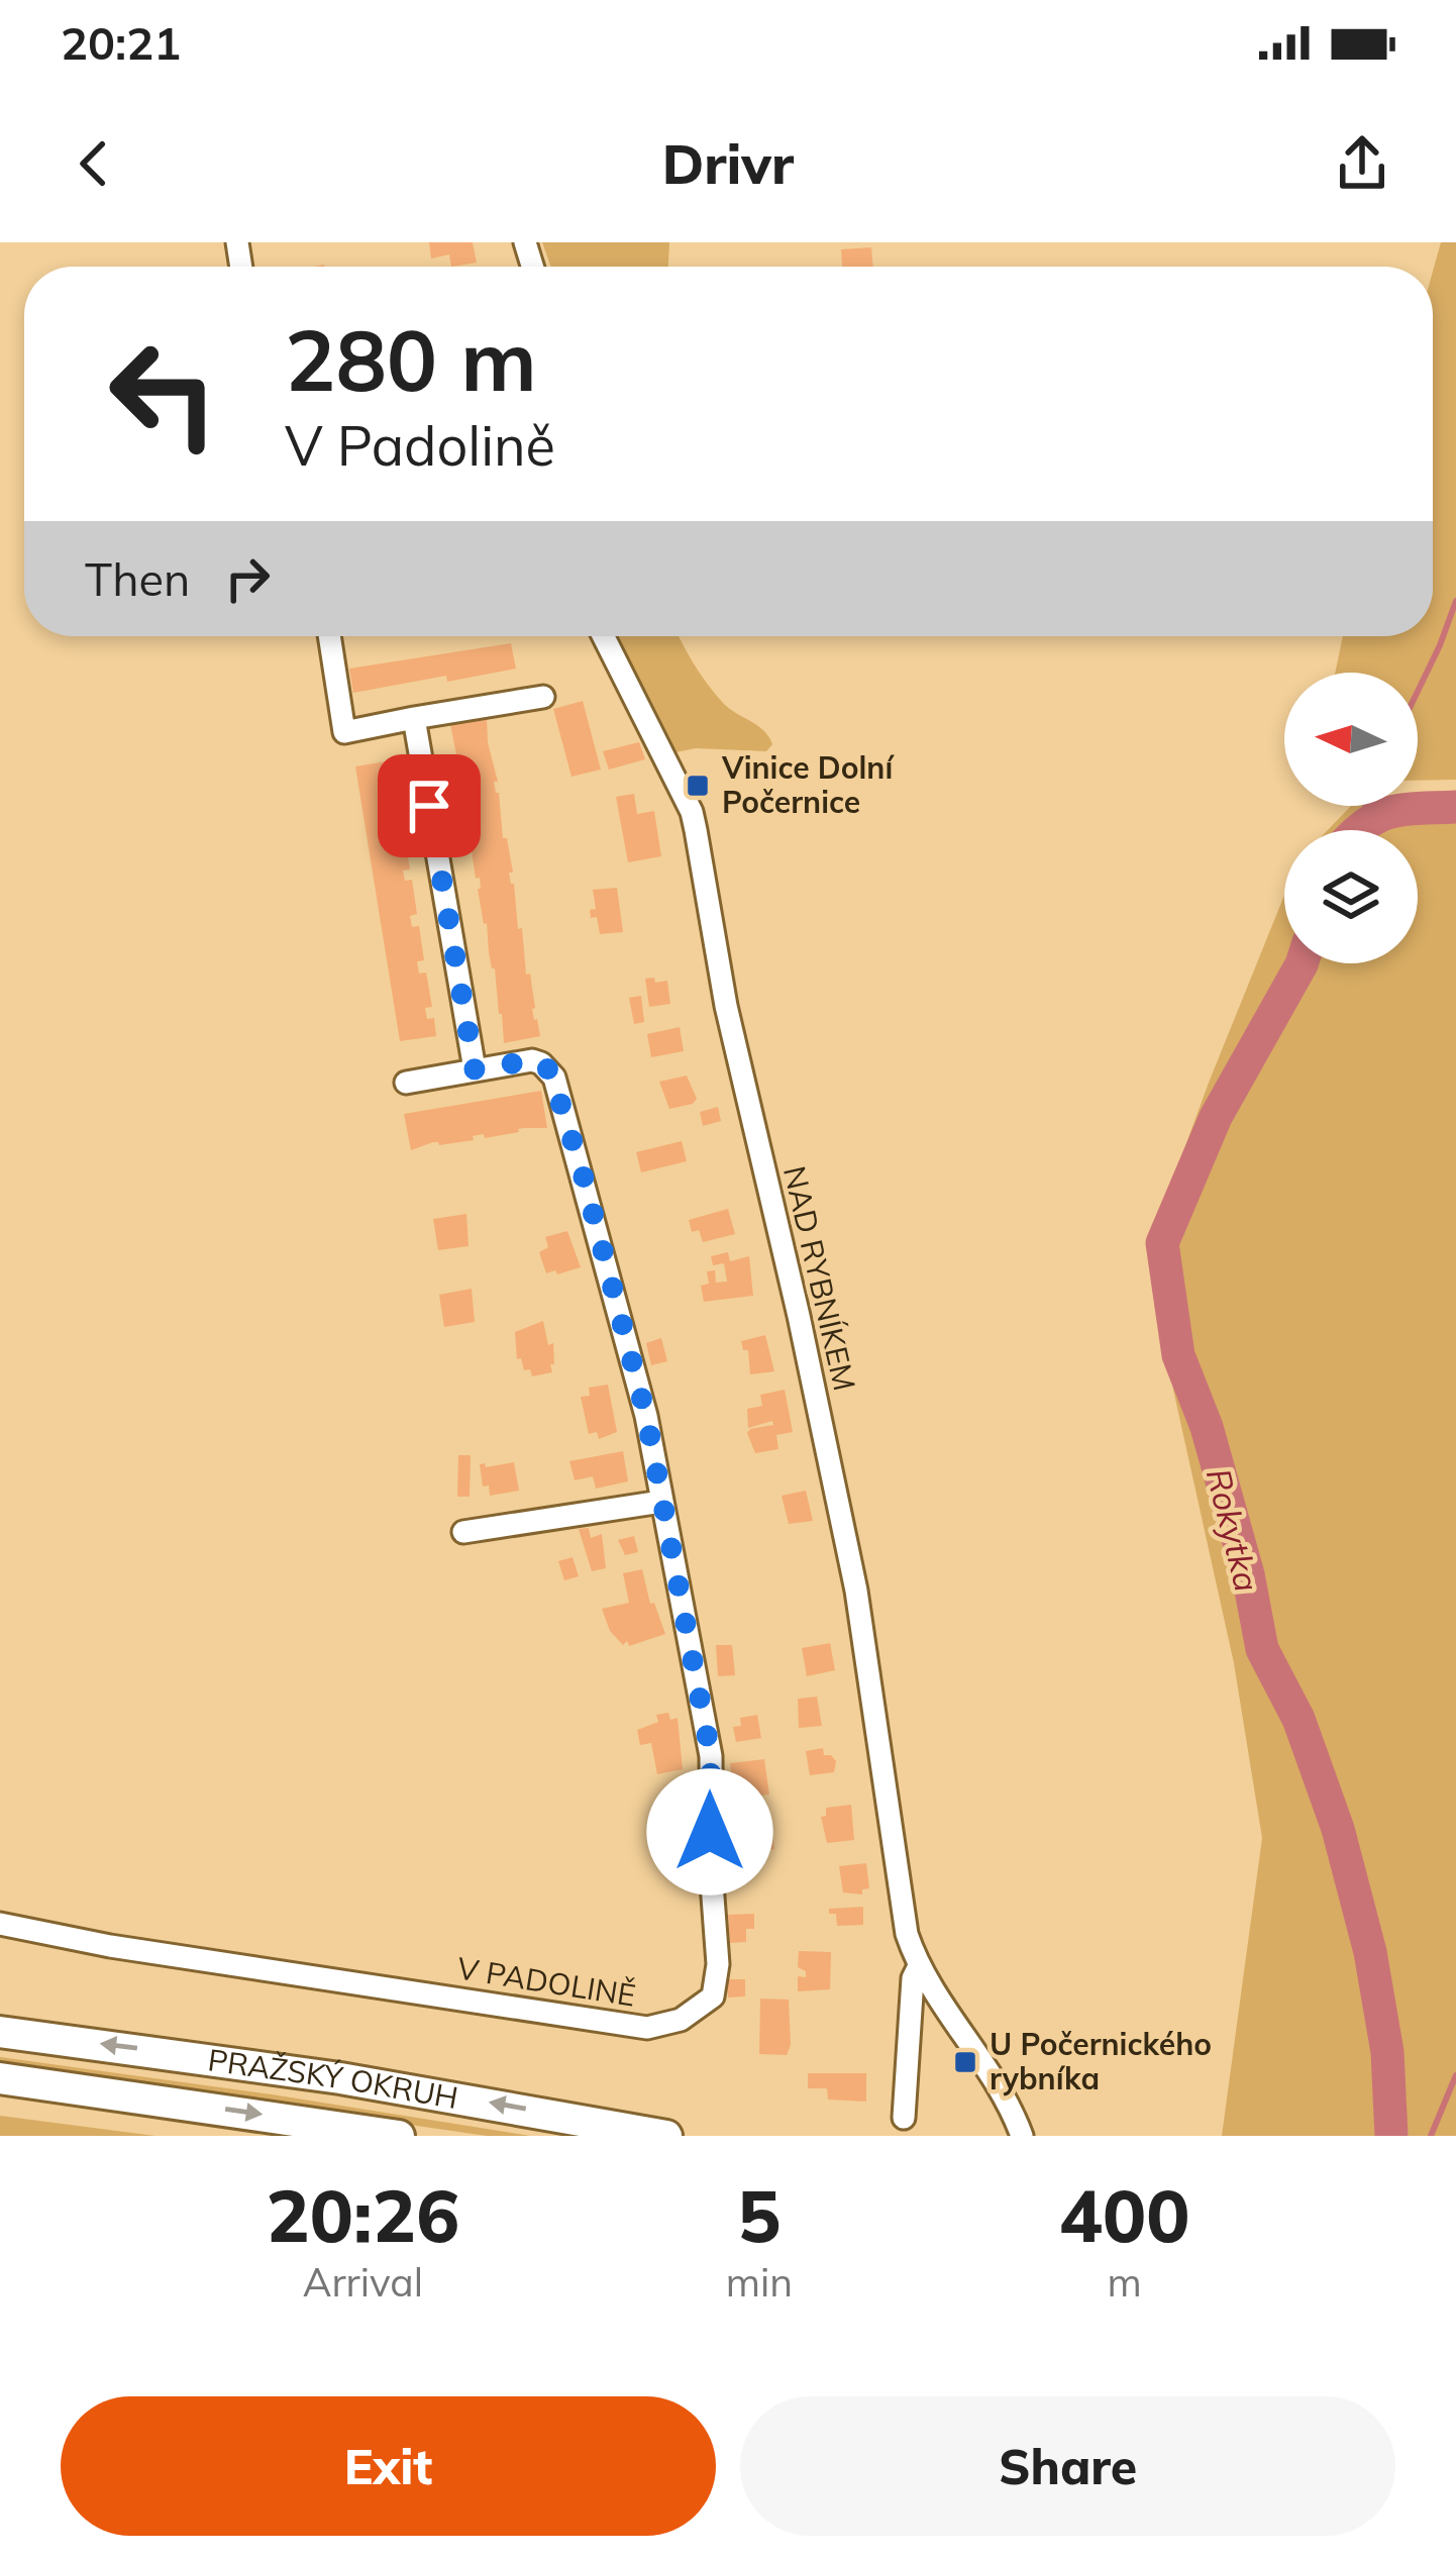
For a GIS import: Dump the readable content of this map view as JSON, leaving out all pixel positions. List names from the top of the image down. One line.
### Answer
{"streets":{"highway":["PRAŽSKÝ OKRUH"],"street":["NAD RYBNÍKEM","V PADOLINĚ"]},"water":["Rokytka"],"places":{"transit":["Vinice Dolní Počernice","U Počernického rybníka"]},"north":"left","page":{"status":"20:21","header":"Drivr","turn":["280 m","V Padolině"],"then":"Then","eta":["20:26","Arrival","5","min","400","m"],"buttons":["Exit","Share"]}}
